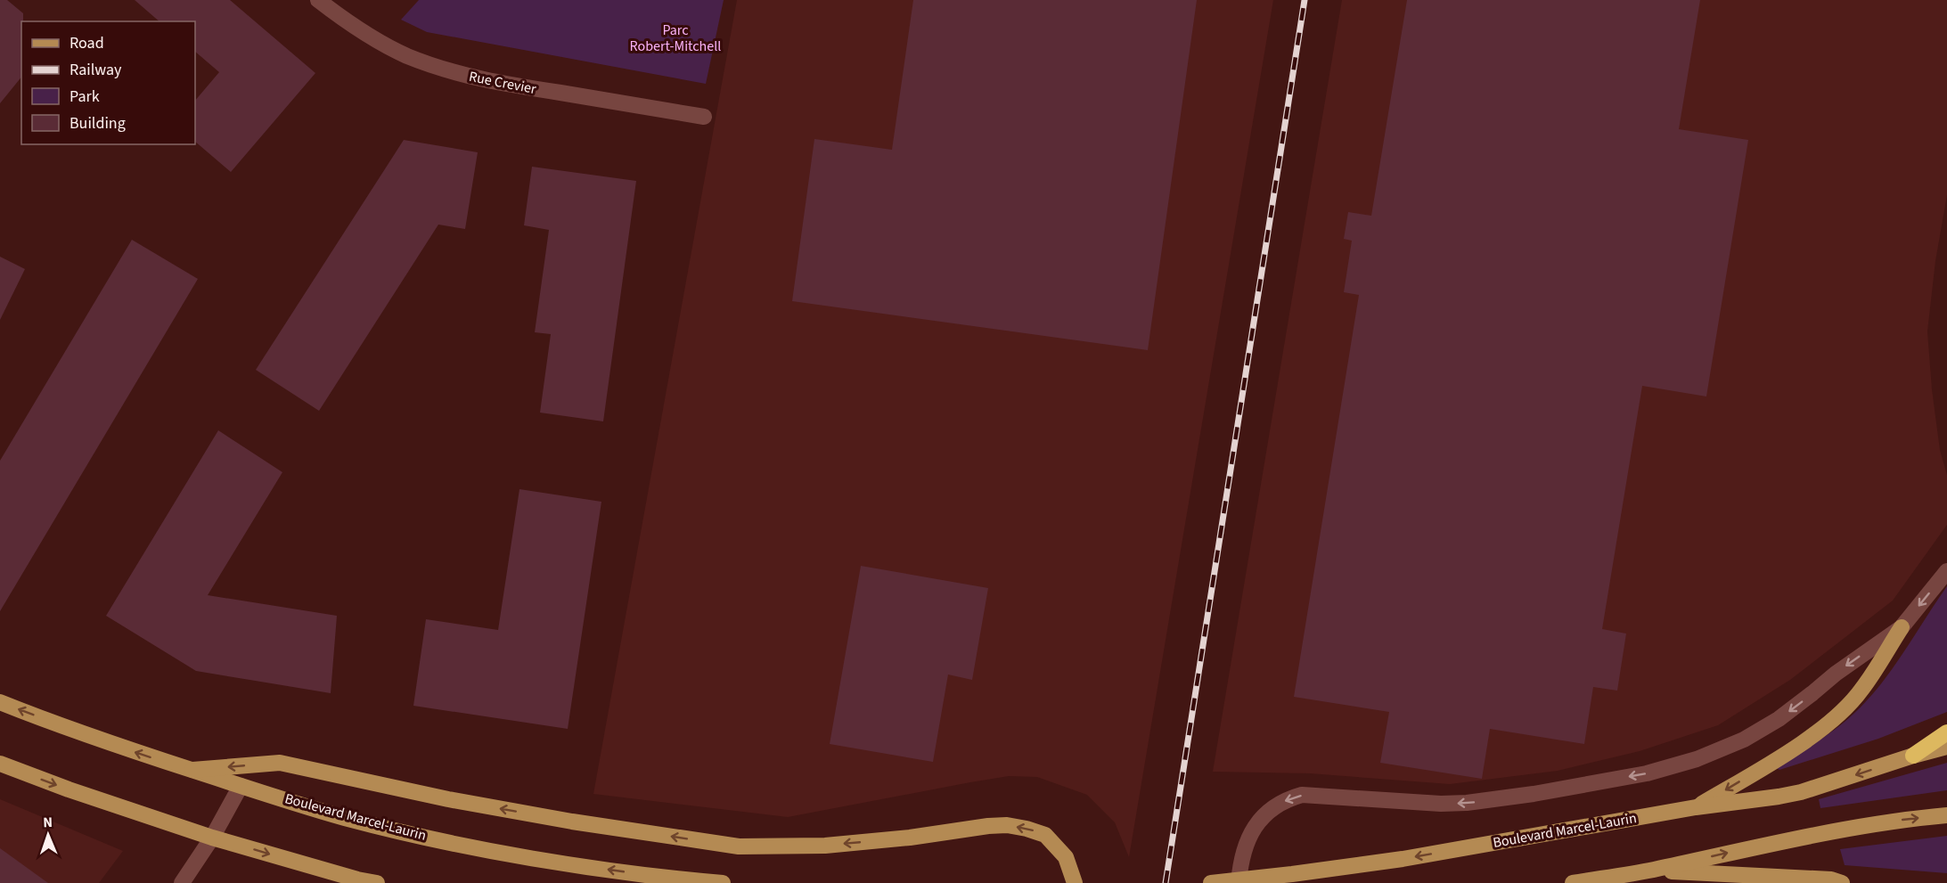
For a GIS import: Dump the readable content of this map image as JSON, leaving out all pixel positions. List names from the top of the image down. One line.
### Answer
{"streets":{"main road":["Rue Crevier","Boulevard Marcel-Laurin"]},"parks":["Parc Robert-Mitchell"],"legend":["Road","Railway","Park","Building"],"north":"top"}
